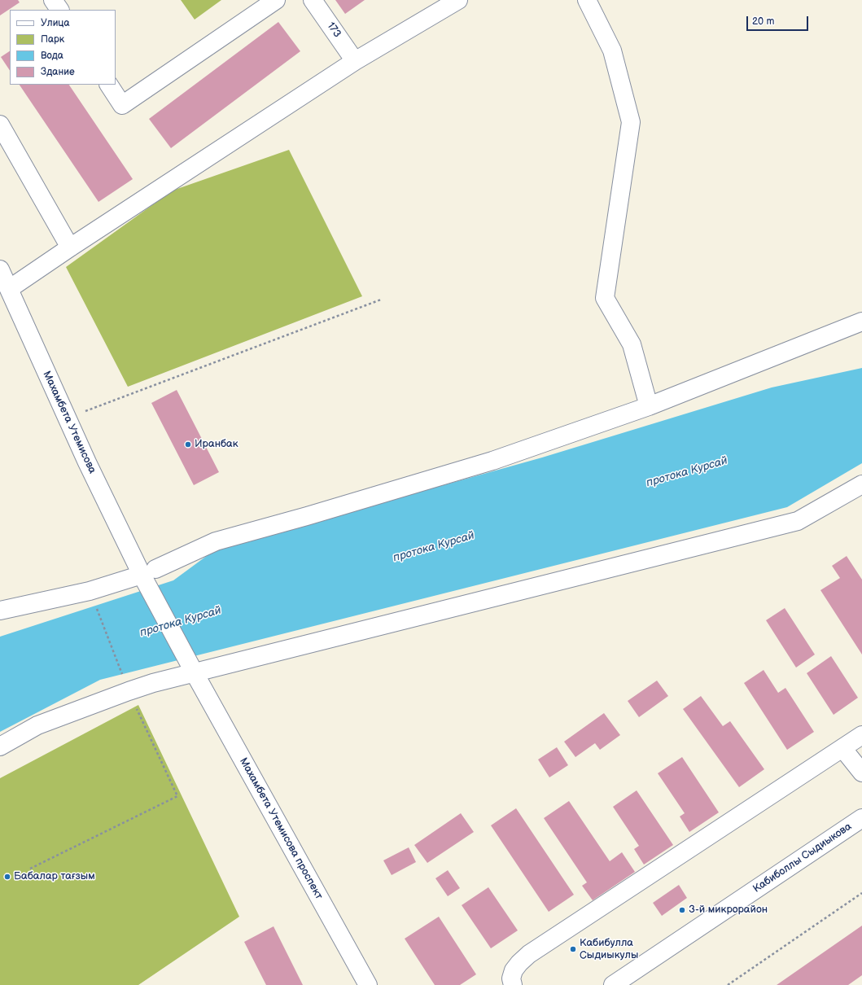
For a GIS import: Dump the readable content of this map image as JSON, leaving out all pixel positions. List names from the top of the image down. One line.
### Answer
{"streets":{"street":["173","Махамбета Утемисова","Махамбета Утемисова проспект","Кабиболлы Сыдиыкова"]},"crossings":[["Махамбета Утемисова","Махамбета Утемисова проспект"]],"water":["протока Курсай"],"places":["Иранбак","Бабалар тағзым","3-й микрорайон","Кабибулла Сыдиыкулы"],"legend":["Улица","Парк","Вода","Здание"],"scale_bar":"20 m"}
